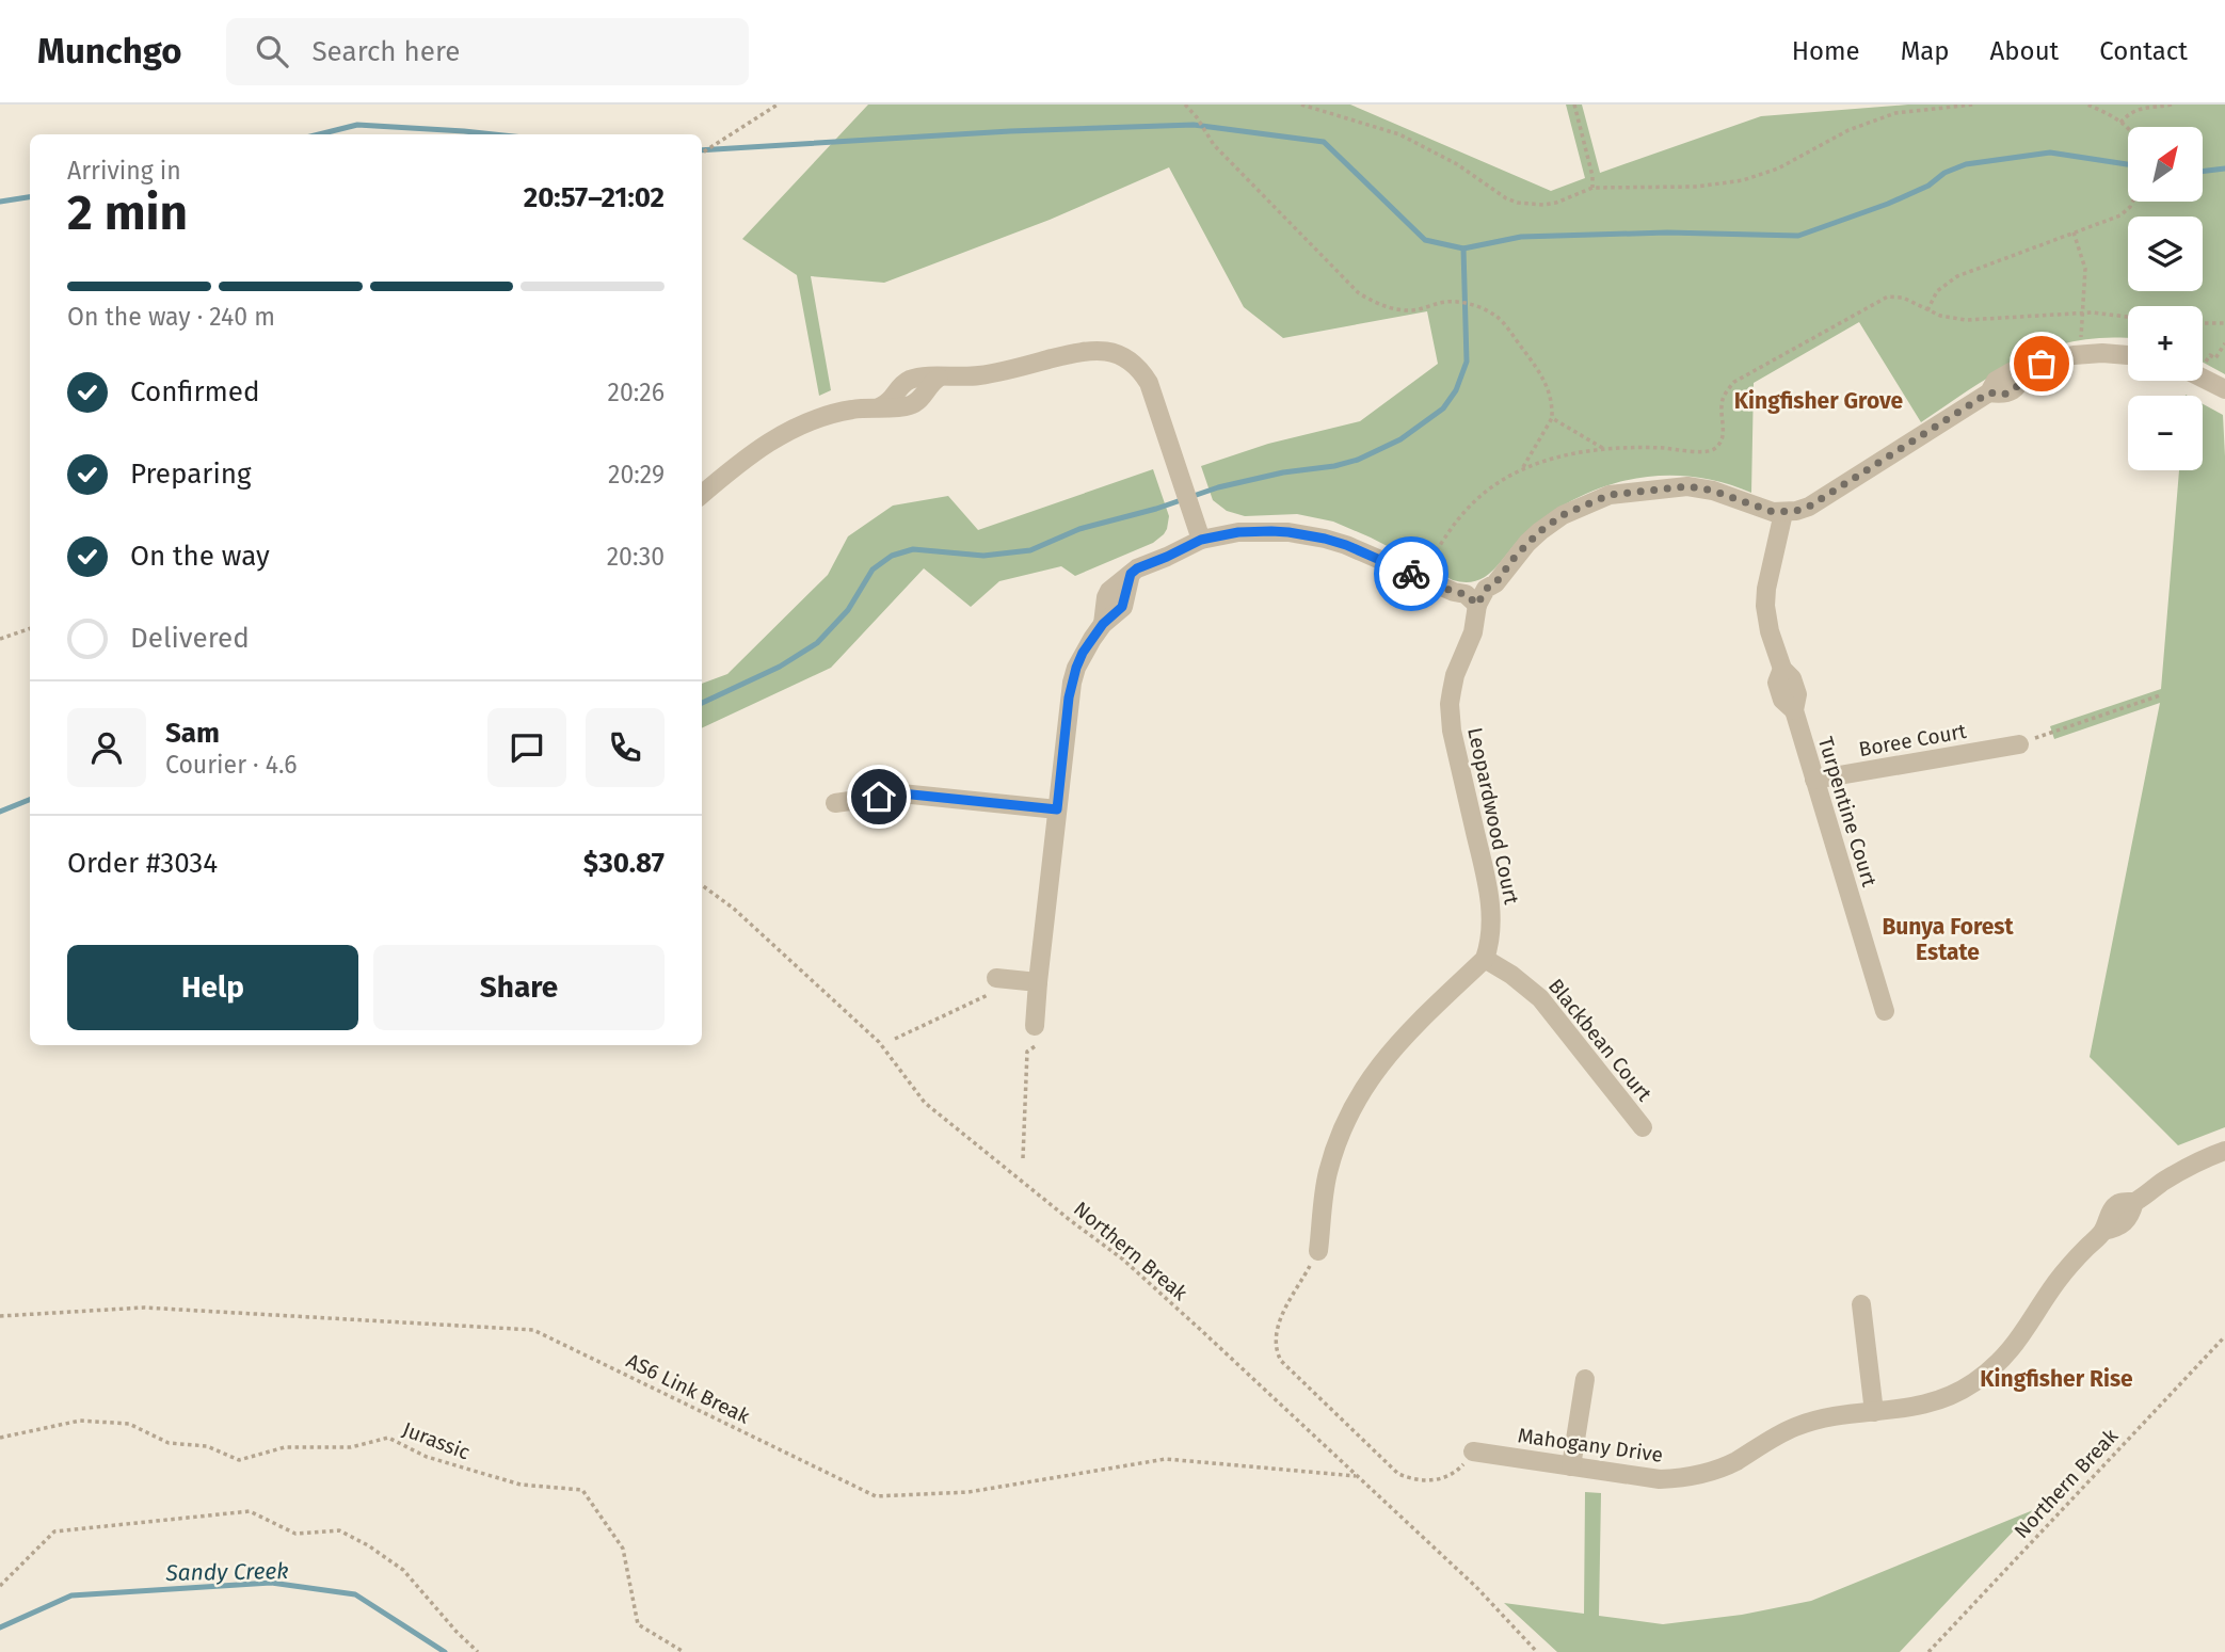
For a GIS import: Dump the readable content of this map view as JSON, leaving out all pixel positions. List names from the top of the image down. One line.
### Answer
{"streets":{"street":["Boree Court","Turpentine Court","Leopardwood Court","Blackbean Court","Mahogany Drive"],"path":["Northern Break","AS6 Link Break","Jurassic"]},"crossings":[["Boree Court","Turpentine Court"],["Leopardwood Court","Blackbean Court"],["Northern Break","AS6 Link Break"]],"districts":["Kingfisher Grove","Bunya Forest Estate","Kingfisher Rise"],"water":["Sandy Creek"],"north":"top right","page":{"header":"Munchgo","search":"Search here","nav":["Home","Map","About","Contact"],"map_buttons":["+","−"],"heading":["2 min","Arriving in","20:57–21:02"],"panel":["Sam","Courier · 4.6","Order #3034","$30.87"],"bar":"On the way · 240 m","list":[["Confirmed","20:26"],["Preparing","20:29"],["On the way","20:30"],"Delivered"],"buttons":["Help","Share"]}}
